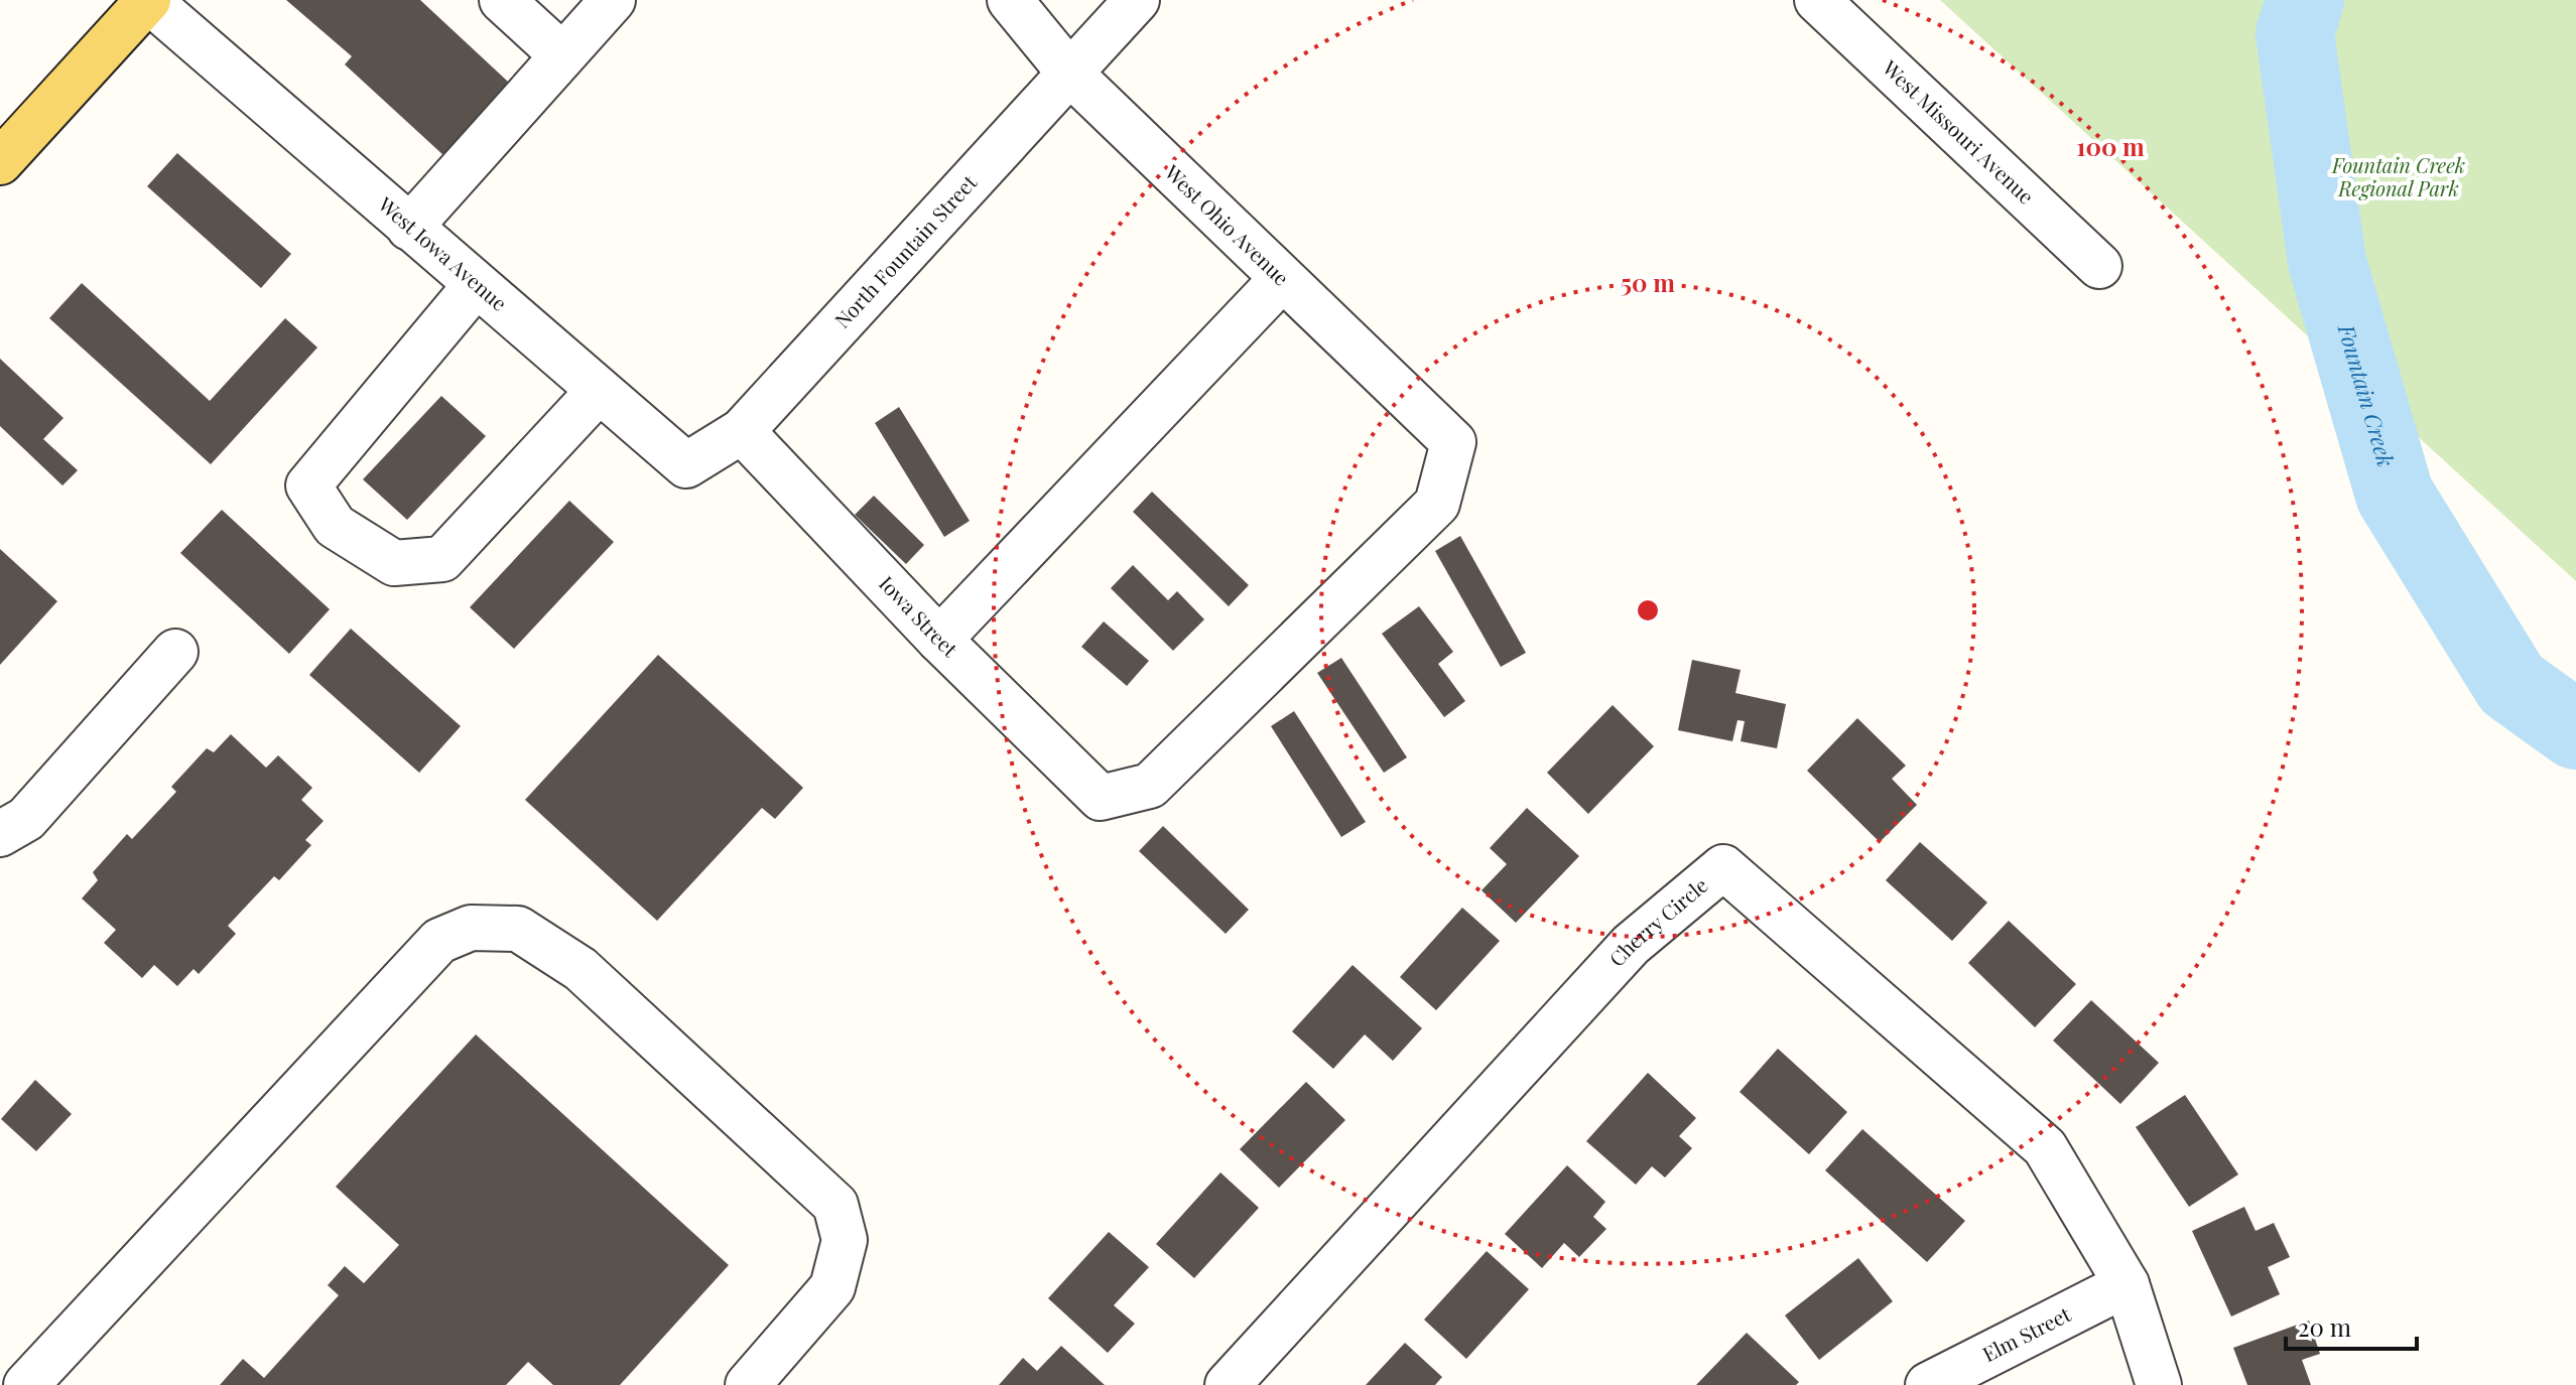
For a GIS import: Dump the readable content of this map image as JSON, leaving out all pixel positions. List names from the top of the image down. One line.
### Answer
{"streets":{"street":["West Missouri Avenue","West Ohio Avenue","North Fountain Street","West Iowa Avenue","Iowa Street","Cherry Circle","Elm Street"]},"crossings":[["West Ohio Avenue","North Fountain Street"],["West Ohio Avenue","Iowa Street"],["North Fountain Street","West Iowa Avenue"],["North Fountain Street","Iowa Street"],["West Iowa Avenue","Iowa Street"],["Cherry Circle","Elm Street"]],"water":["Fountain Creek"],"parks":["Fountain Creek Regional Park"],"scale_bar":"20 m","rings":["100 m","50 m"]}
